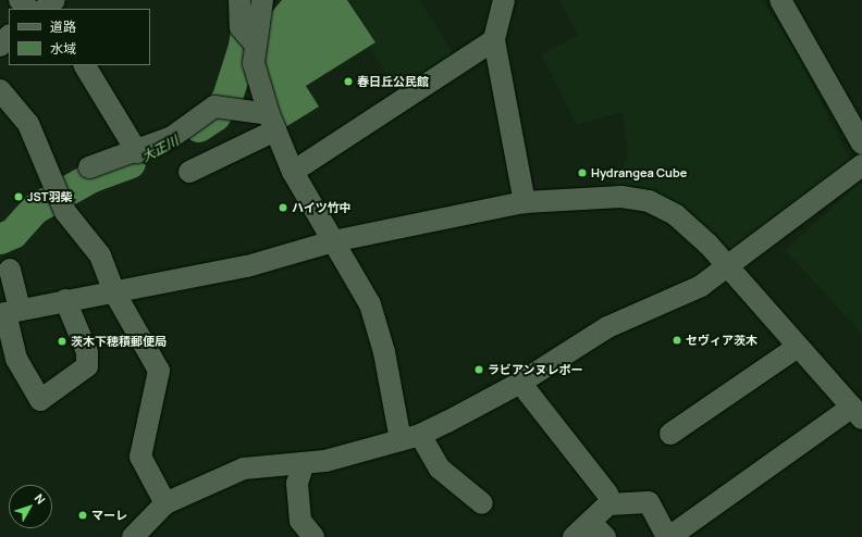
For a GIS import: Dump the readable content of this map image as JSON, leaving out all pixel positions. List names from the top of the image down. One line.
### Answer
{"water":["大正川"],"places":["春日丘公民館","Hydrangea Cube","JST羽柴","ハイツ竹中","セヴィア茨木","茨木下穂積郵便局","ラビアンヌレポー","マーレ"],"legend":["道路","水域"],"north":"top right"}
